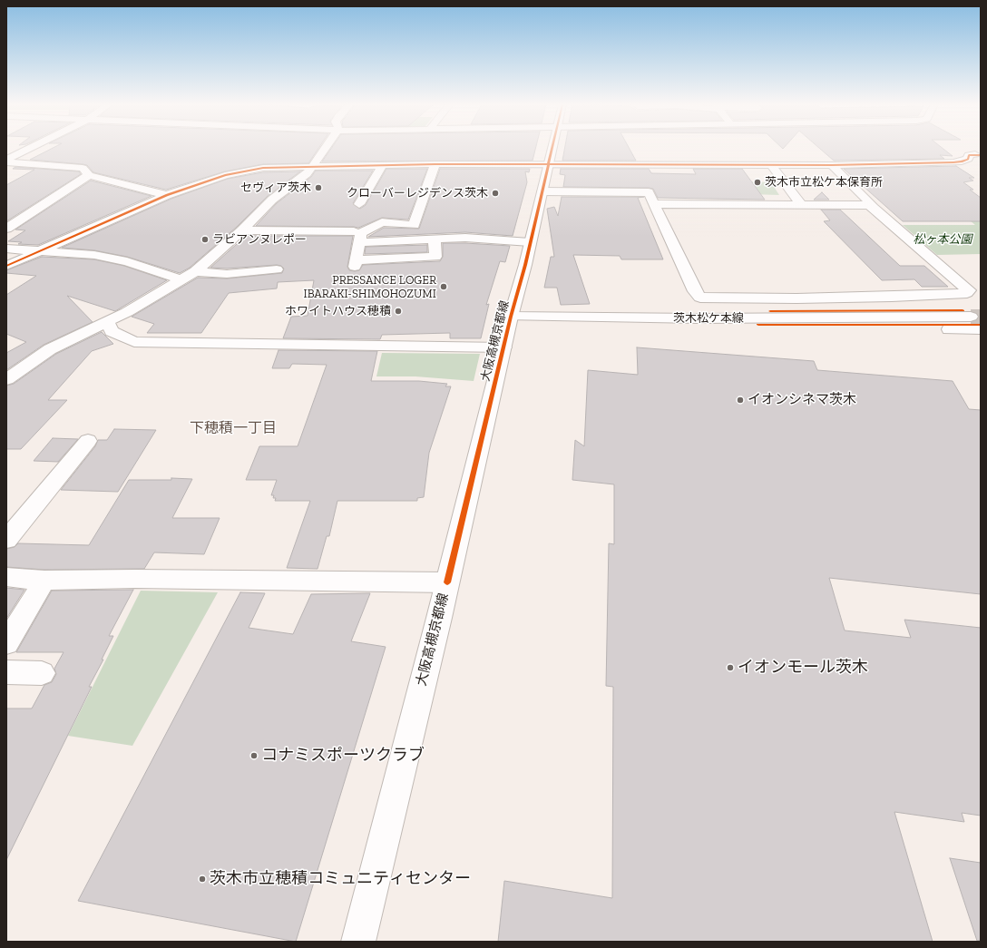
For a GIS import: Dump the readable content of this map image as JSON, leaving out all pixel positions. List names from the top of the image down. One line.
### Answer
{"streets":{"street":["茨木松ケ本線","大阪高槻京都線"]},"crossings":[["茨木松ケ本線","大阪高槻京都線"]],"districts":["下穂積一丁目"],"parks":["松ヶ本公園"],"places":["茨木市立松ケ本保育所","セヴィア茨木","クローバーレジデンス茨木","ラビアンヌレポー","PRESSANCE LOGER IBARAKI-SHIMOHOZUMI","ホワイトハウス穂積","イオンシネマ茨木","イオンモール茨木","コナミスポーツクラブ","茨木市立穂積コミュニティセンター"]}
